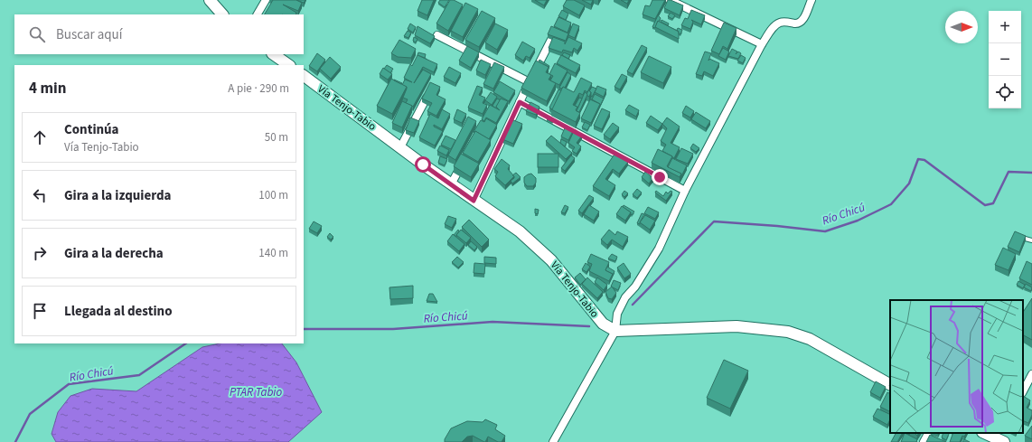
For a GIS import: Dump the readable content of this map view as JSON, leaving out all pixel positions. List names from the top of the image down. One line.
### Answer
{"streets":{"main road":["Vía Tenjo-Tabio"]},"water":["Río Chicú","PTAR Tabio"],"north":"right","page":{"map_buttons":["+","−"],"search":"Buscar aquí","heading":["4 min","A pie · 290 m"],"list":[["Continúa","Vía Tenjo-Tabio","50 m"],["Gira a la izquierda","100 m"],["Gira a la derecha","140 m"],"Llegada al destino"]}}
